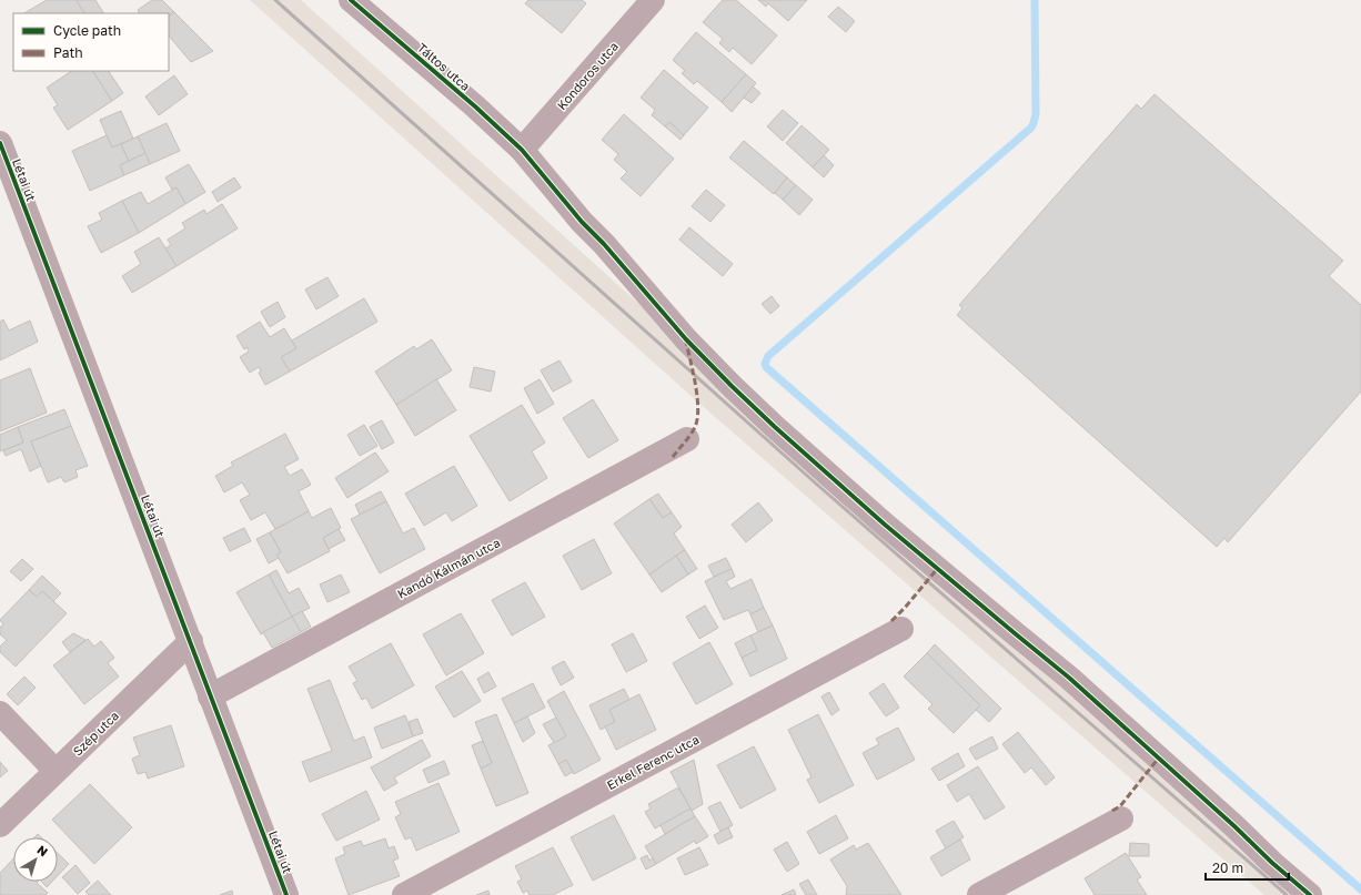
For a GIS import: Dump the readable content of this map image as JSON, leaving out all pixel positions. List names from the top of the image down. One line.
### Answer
{"streets":{"street":["Táltos utca","Kondoros utca","Létai út","Kandó Kálmán utca","Szép utca","Erkel Ferenc utca"]},"crossings":[["Táltos utca","Kondoros utca"],["Létai út","Kandó Kálmán utca"],["Létai út","Szép utca"]],"legend":["Cycle path","Path"],"scale_bar":"20 m","north":"top right"}
